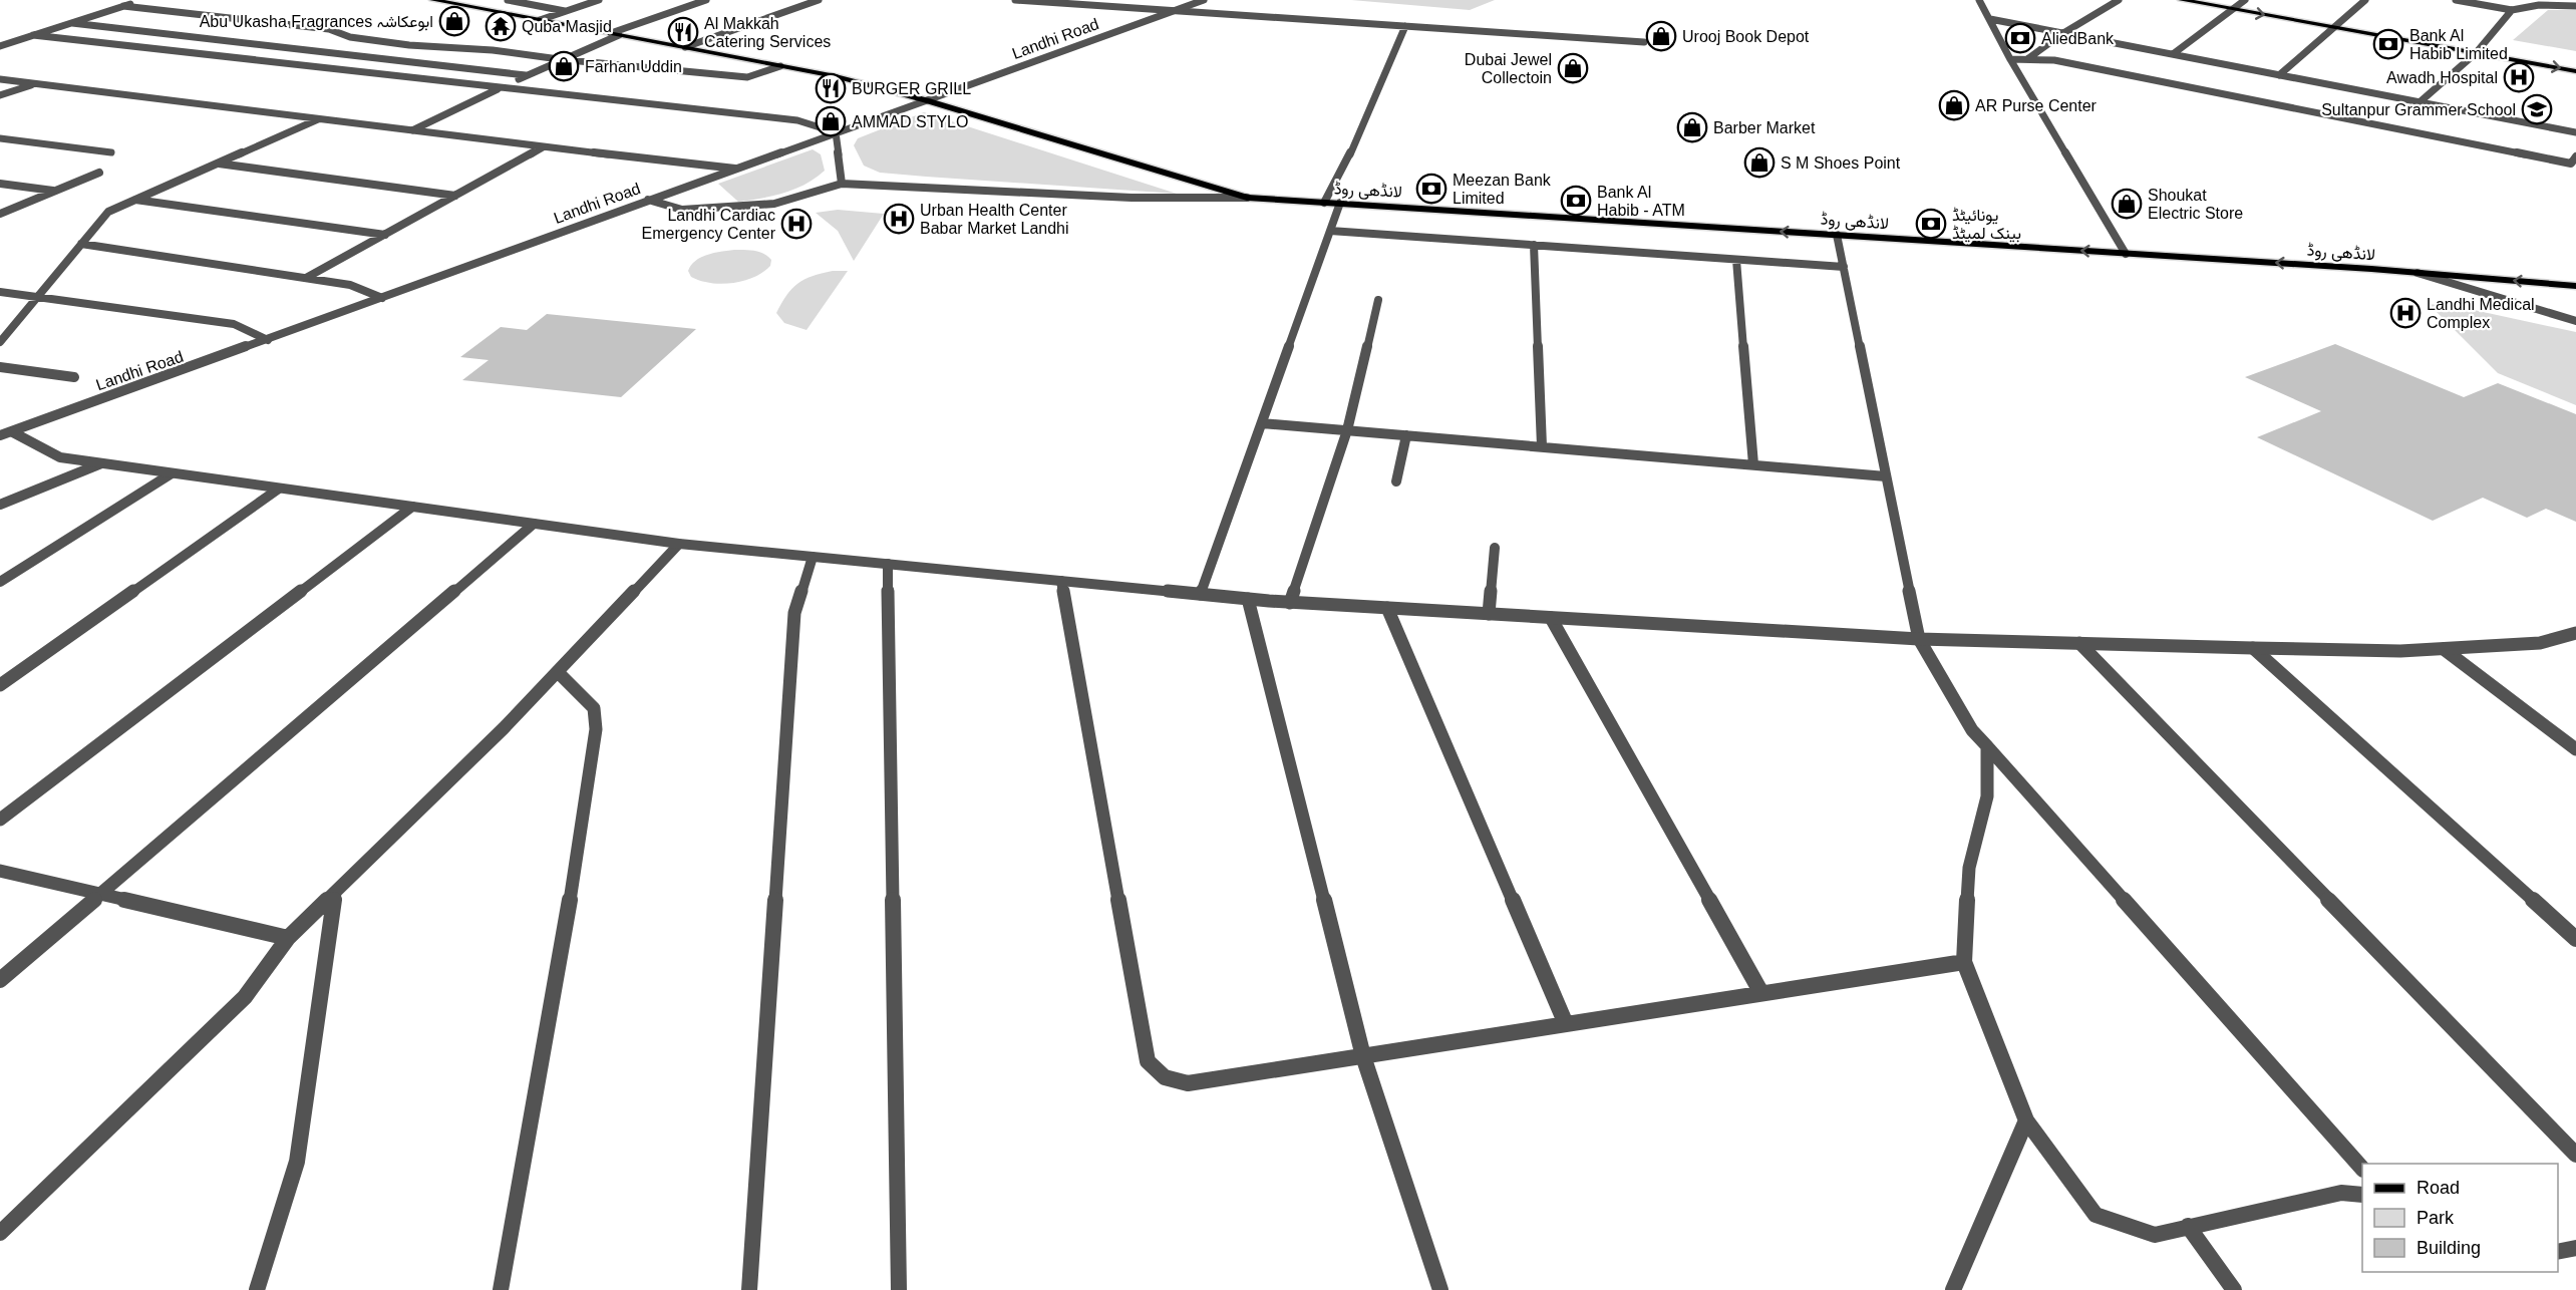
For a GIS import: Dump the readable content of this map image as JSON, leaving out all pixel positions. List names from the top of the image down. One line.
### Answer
{"streets":{"main road":["لانڈھی روڈ"],"street":["Landhi Road"]},"crossings":[["Landhi Road","لانڈھی روڈ"]],"one_way":["لانڈھی روڈ"],"places":{"shop":["Abu Ukasha Fragrances ابوعکاشہ","Urooj Book Depot","Farhan Uddin","Dubai Jewel Collectoin","AR Purse Center","AMMAD STYLO","Barber Market","S M Shoes Point","Shoukat Electric Store"],"temple":["Quba Masjid"],"restaurant":["Al Makkah Catering Services","BURGER GRILL"],"bank":["AliedBank","Bank Al Habib Limited","Meezan Bank Limited","Bank Al Habib - ATM","یونائیٹڈ بینک لمیٹڈ"],"hospital":["Awadh Hospital","Urban Health Center Babar Market Landhi","Landhi Cardiac Emergency Center","Landhi Medical Complex"],"school or university":["Sultanpur Grammer School"]},"legend":["Road","Park","Building"]}
